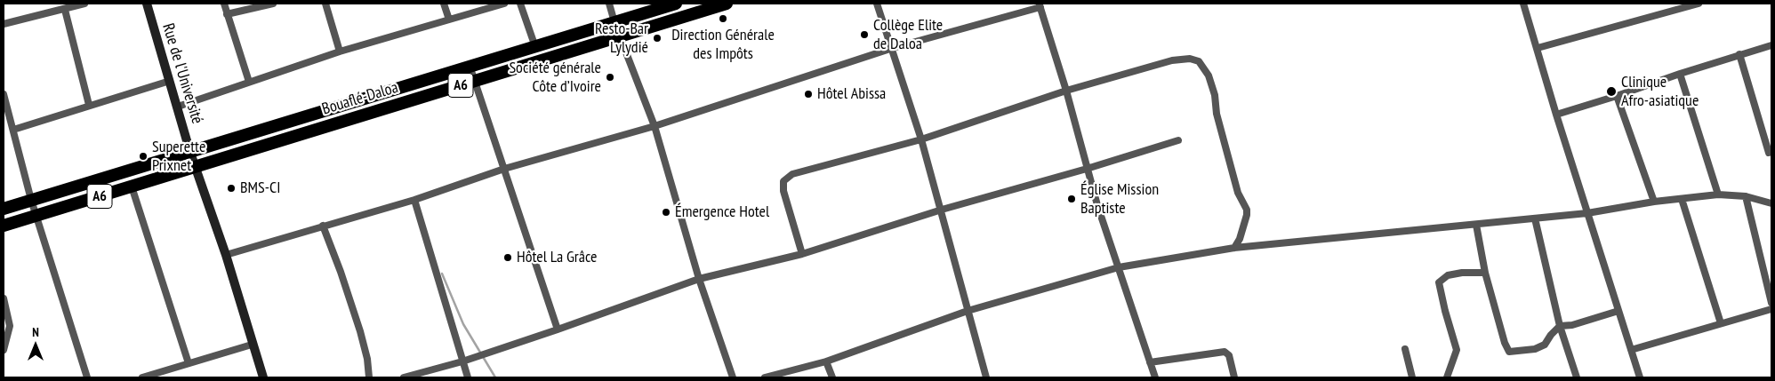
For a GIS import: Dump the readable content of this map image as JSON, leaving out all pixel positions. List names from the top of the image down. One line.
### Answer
{"streets":{"highway":["A6","Bouaflé-Daloa"],"street":["Rue de l'Université"]},"crossings":[["Rue de l'Université","Bouaflé-Daloa"]],"places":["Direction Générale des Impôts","Collège Elite de Daloa","Resto-Bar Lylydié","Société générale Côte d’Ivoire","Clinique Afro-asiatique","Hôtel Abissa","Superette Prixnet","BMS-CI","Église Mission Baptiste","Émergence Hotel","Hôtel La Grâce"],"north":"top"}
